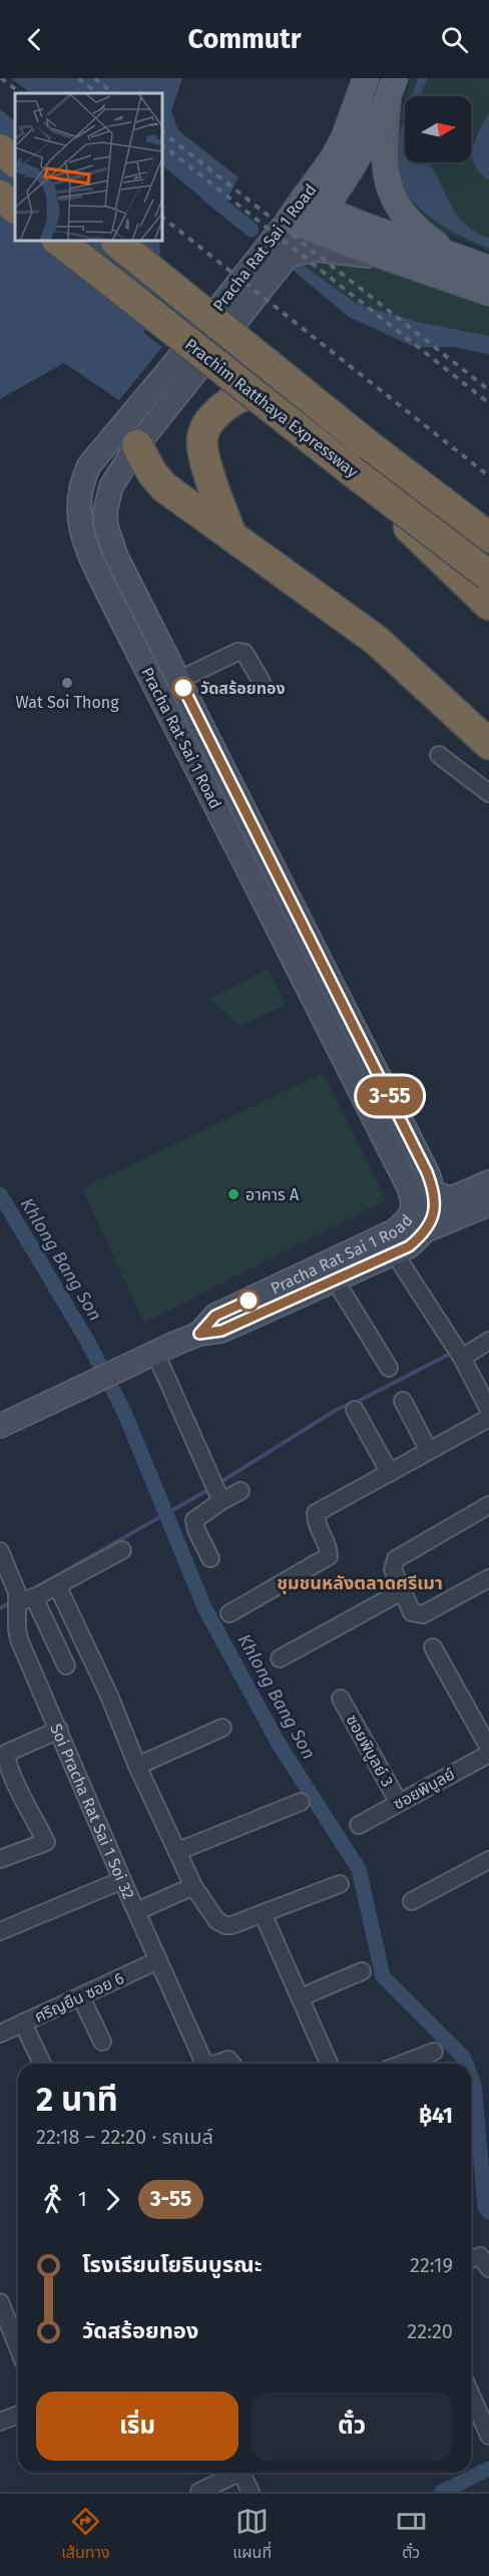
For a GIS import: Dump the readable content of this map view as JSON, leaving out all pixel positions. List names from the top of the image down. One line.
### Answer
{"streets":{"highway":["Prachim Ratthaya Expressway"],"main road":["Pracha Rat Sai 1 Road"],"street":["ซอยพิบูลย์ 3","ซอยพิบูลย์","Soi Pracha Rat Sai 1 Soi 32","ศริญยืน ซอย 6"]},"crossings":[["ซอยพิบูลย์ 3","ซอยพิบูลย์"],["Soi Pracha Rat Sai 1 Soi 32","ศริญยืน ซอย 6"]],"districts":["ชุมชนหลังตลาดศรีเมา"],"water":["Khlong Bang Son"],"places":["Wat Soi Thong","วัดสร้อยทอง","อาคาร A"],"lines":["bus line 3-55"],"north":"right","page":{"header":"Commutr","on_map":"3-55","heading":["2 นาที","22:18 – 22:20 · รถเมล์","฿41"],"legs":["1","3-55"],"list":[{"name":"โรงเรียนโยธินบูรณะ","value":"22:19"},{"name":"วัดสร้อยทอง","value":"22:20"}],"buttons":["เริ่ม","ตั๋ว"],"tabs":["เส้นทาง","แผนที่","ตั๋ว"]}}
